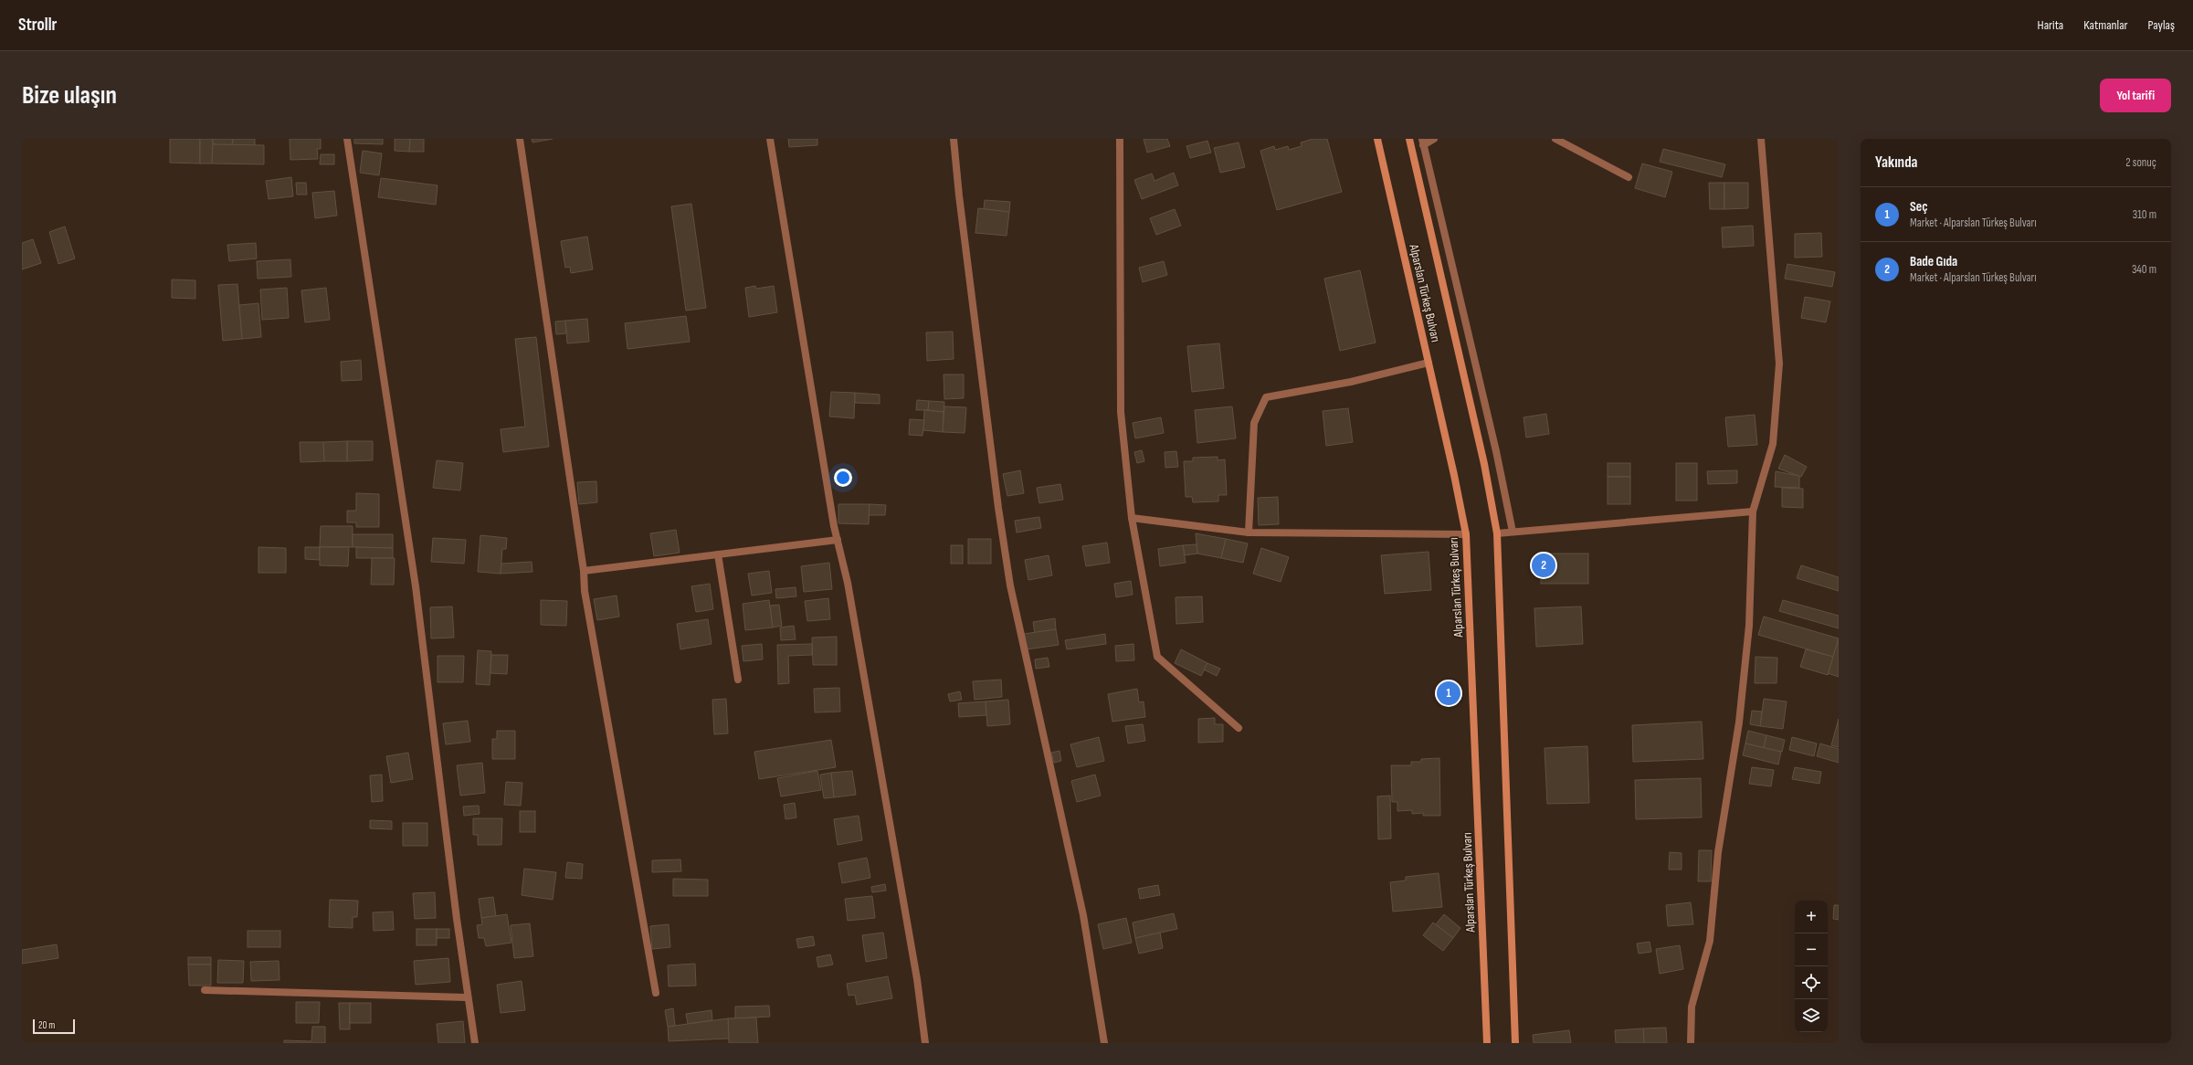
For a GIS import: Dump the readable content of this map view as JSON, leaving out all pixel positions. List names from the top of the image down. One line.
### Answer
{"streets":{"main road":["Alparslan Türkeş Bulvarı"]},"scale_bar":"20 m","page":{"header":"Strollr","nav":["Harita","Katmanlar","Paylaş"],"buttons":"Yol tarifi","title":"Bize ulaşın","heading":["Yakında","2 sonuç"],"list":[{"mark":"1","name":"Seç","note":"Market · Alparslan Türkeş Bulvarı","value":"310 m"},{"mark":"2","name":"Bade Gıda","note":"Market · Alparslan Türkeş Bulvarı","value":"340 m"}],"pins":["2","1"],"map_buttons":["+","−"],"scale":"20 m"}}
